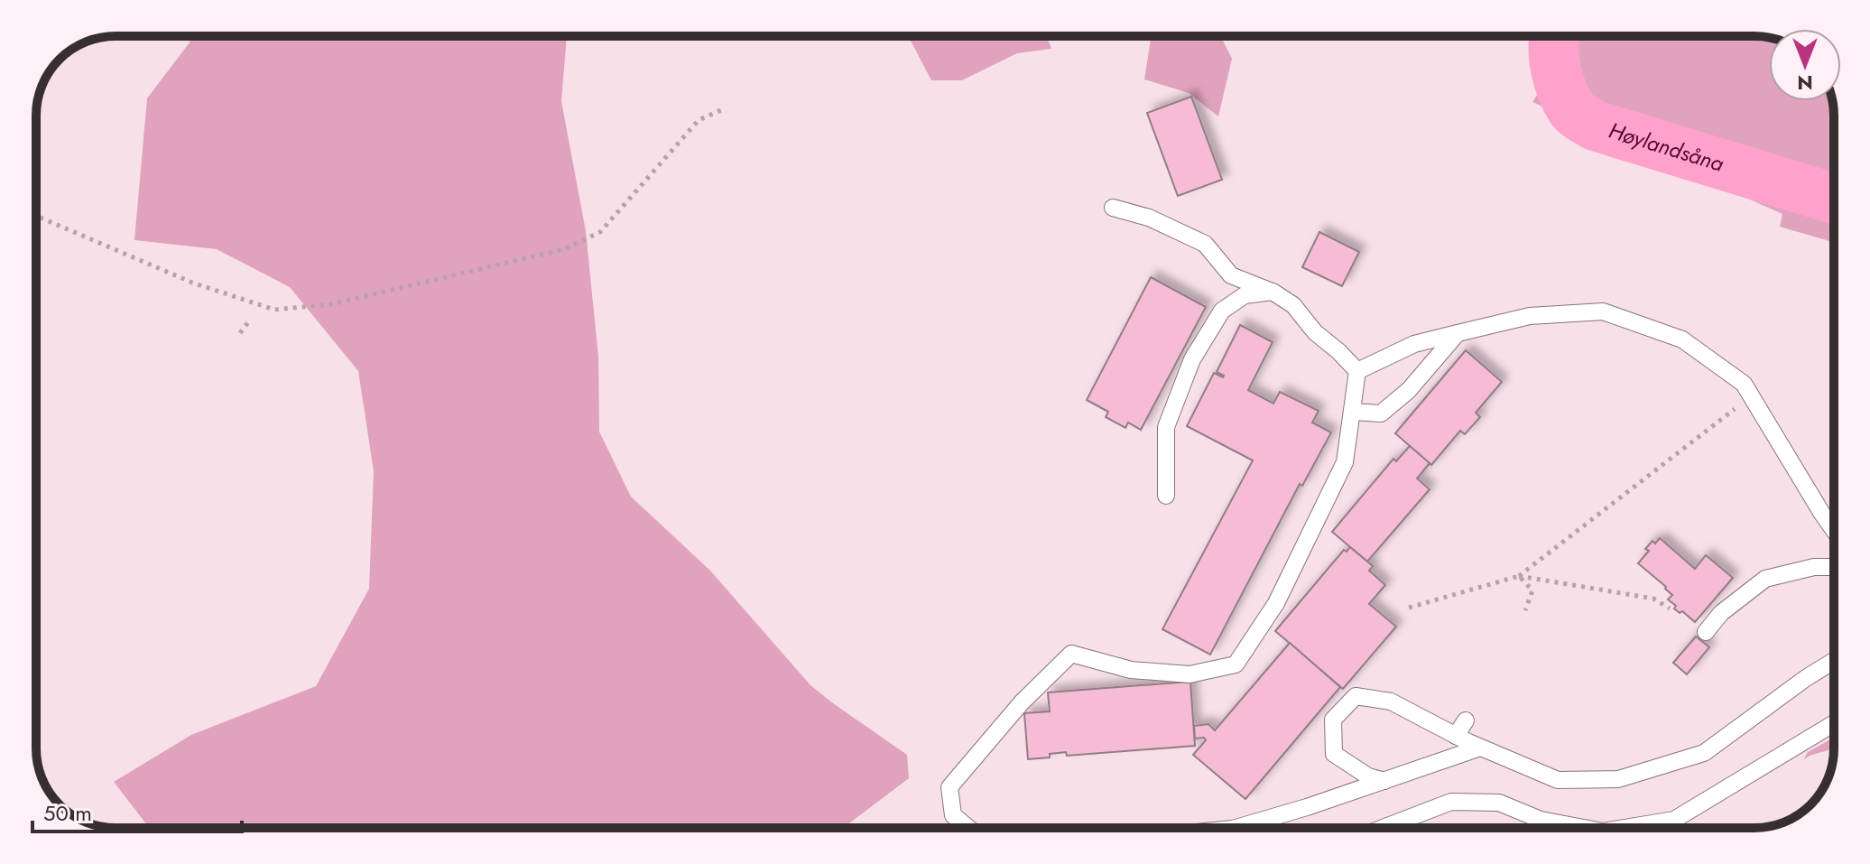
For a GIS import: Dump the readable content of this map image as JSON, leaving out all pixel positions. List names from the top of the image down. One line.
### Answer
{"water":["Høylandsåna"],"scale_bar":"50 m","north":"bottom"}
